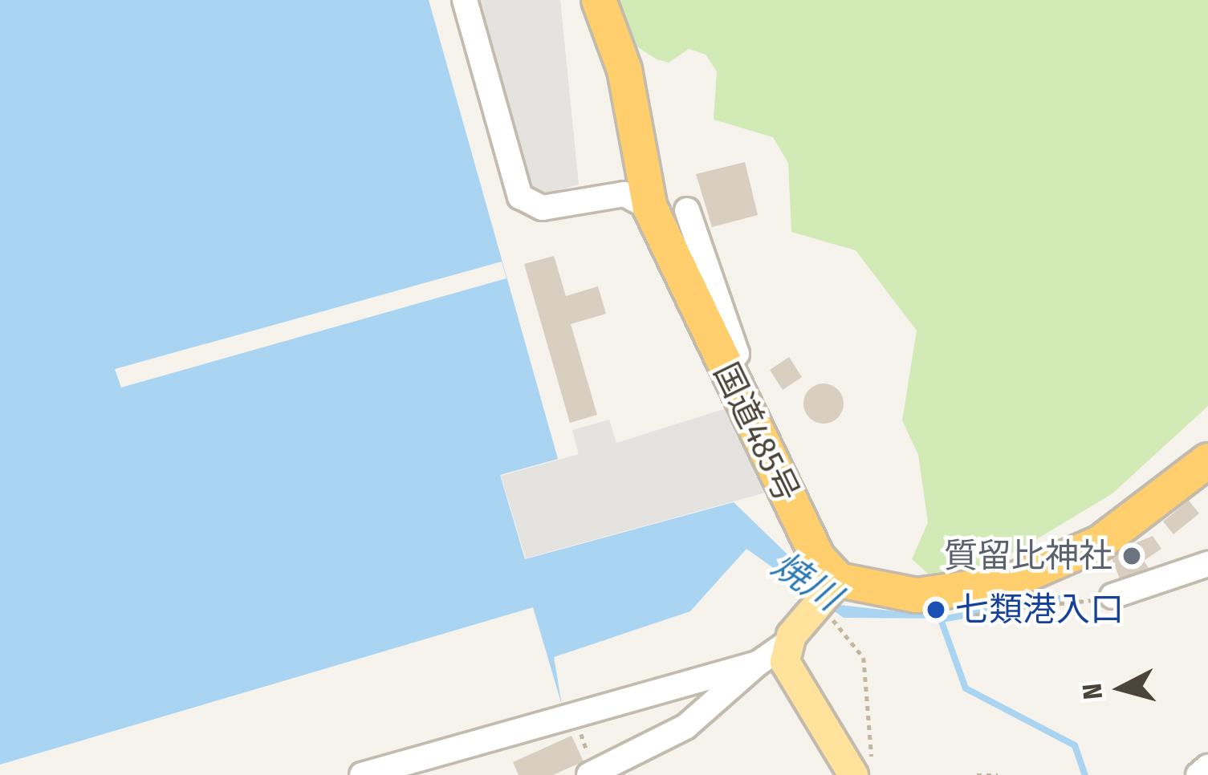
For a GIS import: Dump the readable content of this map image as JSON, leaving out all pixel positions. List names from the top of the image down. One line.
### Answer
{"streets":{"highway":["国道485号"]},"water":["焼川"],"places":["質留比神社","七類港入口"],"north":"left"}
